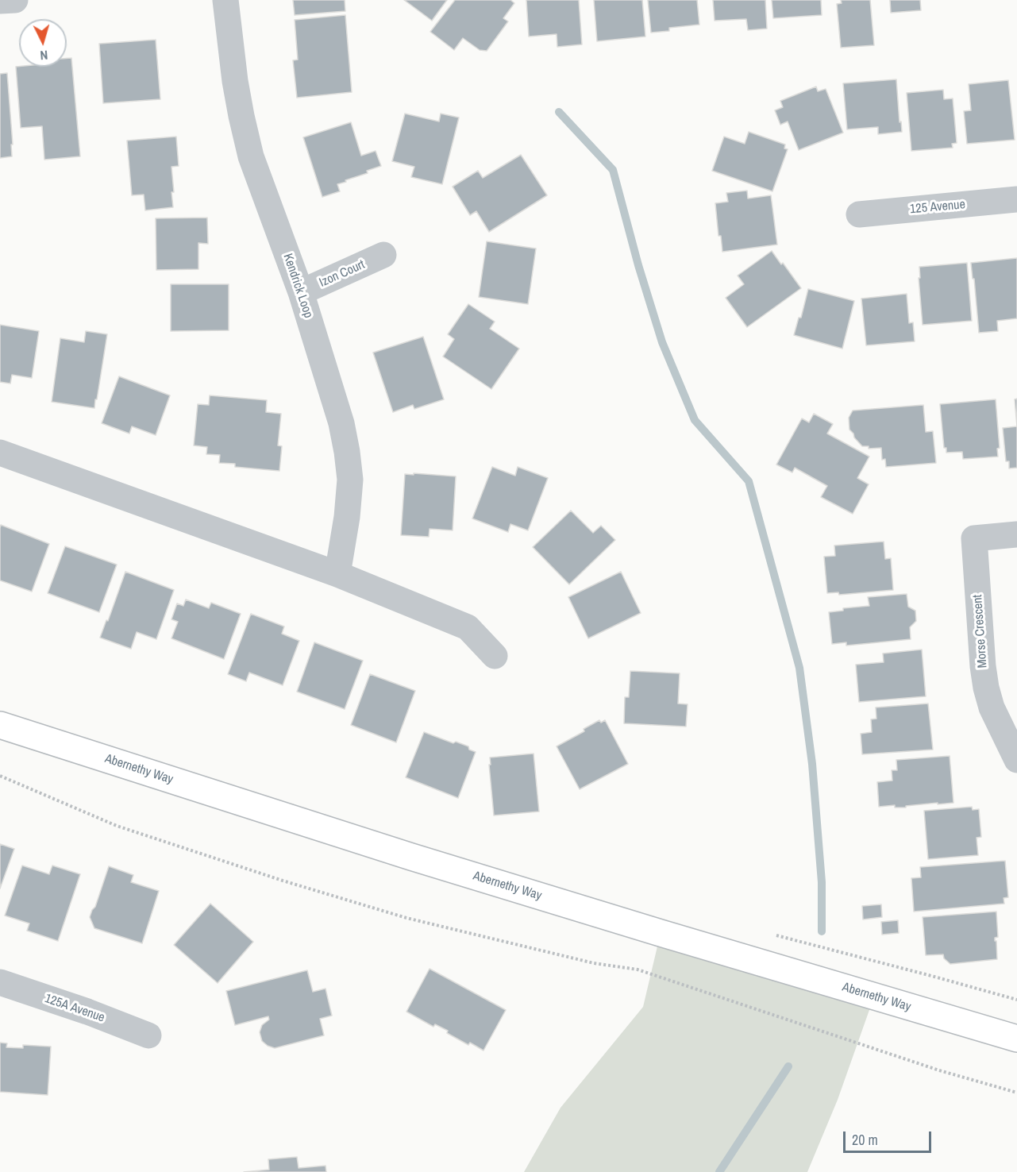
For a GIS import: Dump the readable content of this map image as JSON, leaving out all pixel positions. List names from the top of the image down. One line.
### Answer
{"streets":{"main road":["Abernethy Way"],"street":["125 Avenue","Izon Court","Kendrick Loop","Morse Crescent","125A Avenue"]},"crossings":[["Izon Court","Kendrick Loop"]],"scale_bar":"20 m","north":"bottom"}
